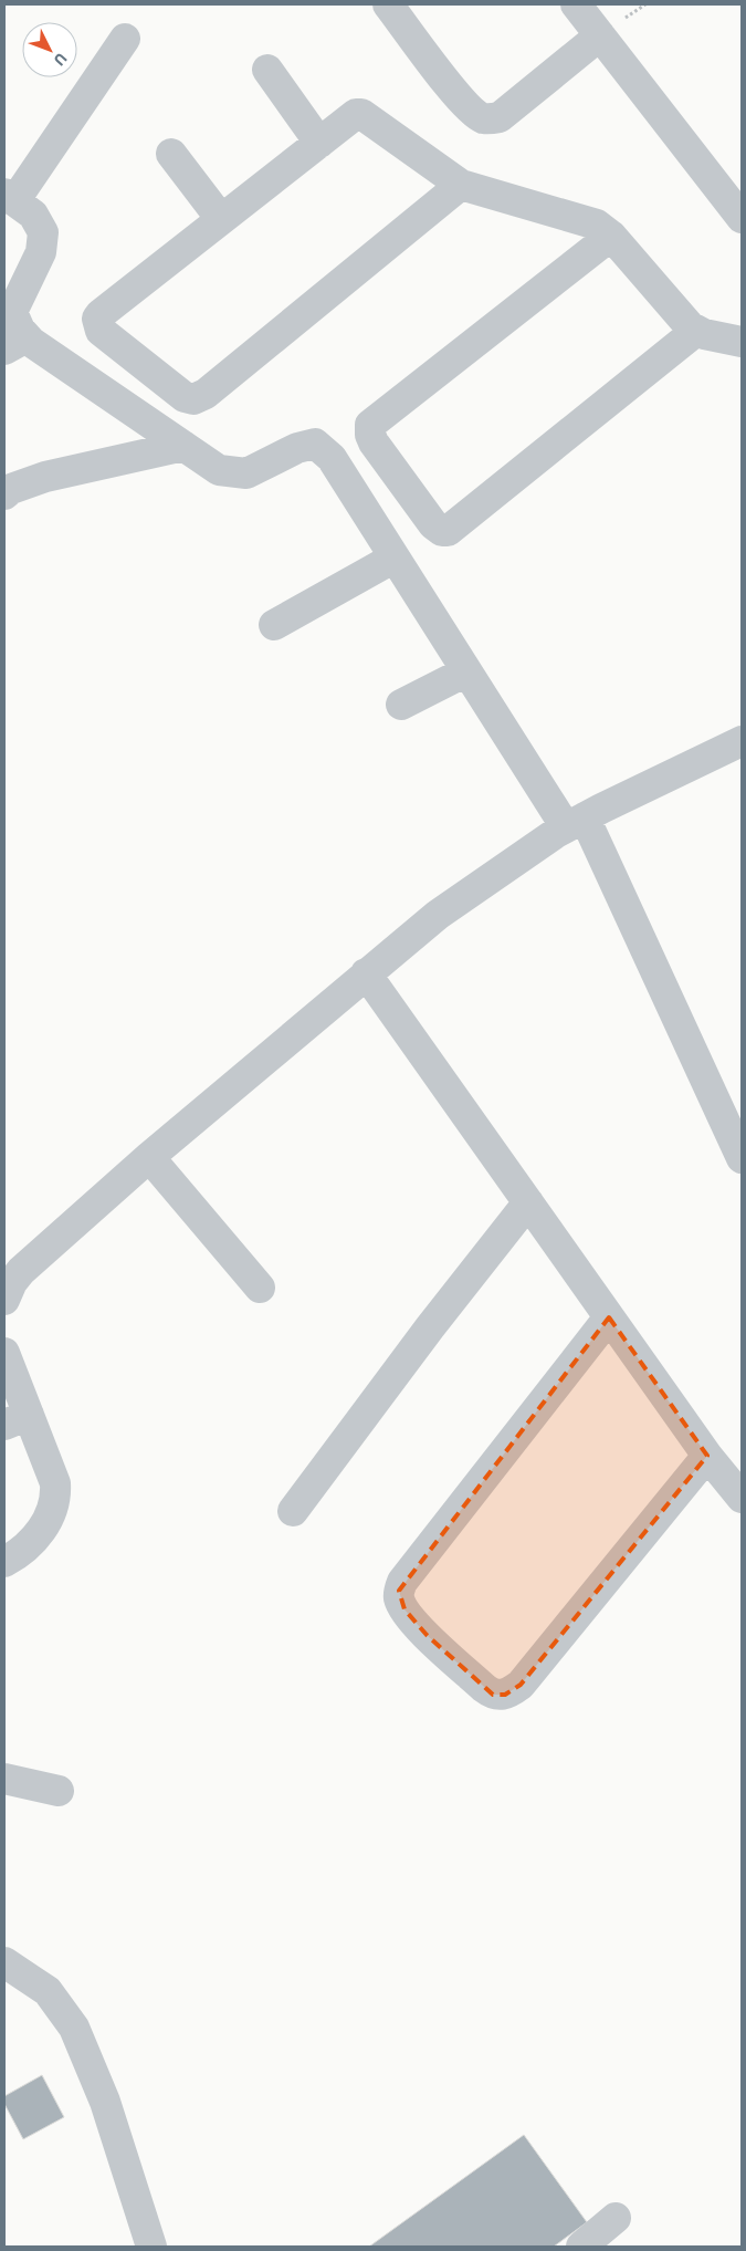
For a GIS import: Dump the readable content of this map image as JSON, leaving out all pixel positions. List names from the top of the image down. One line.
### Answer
{"north":"bottom right"}
